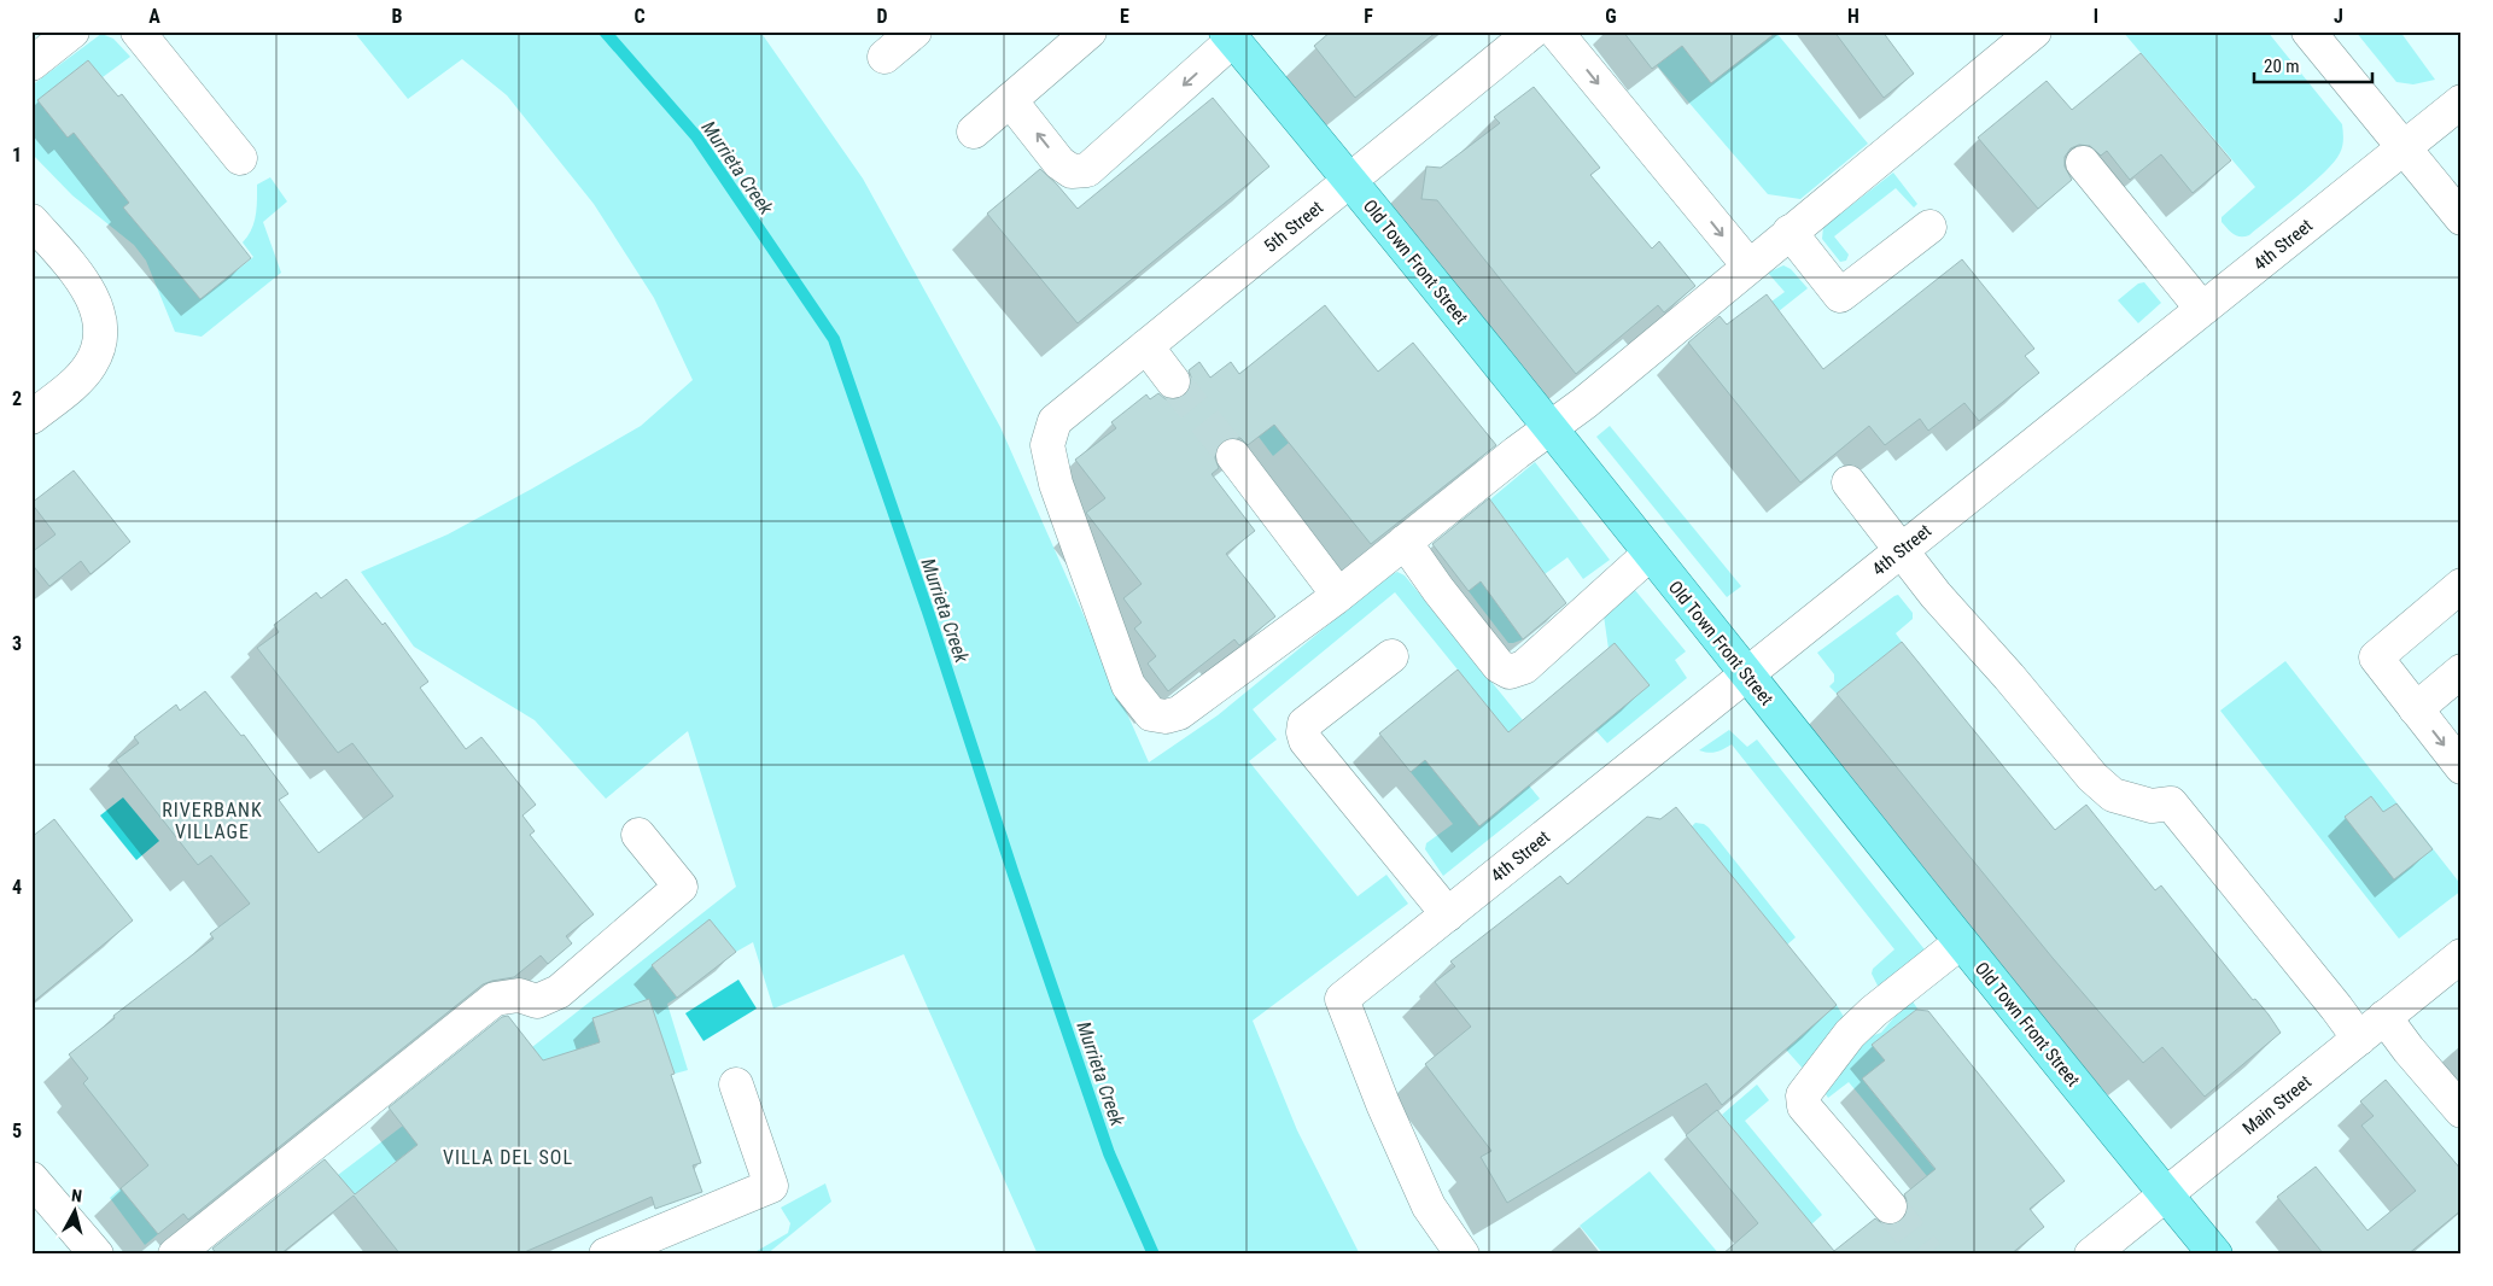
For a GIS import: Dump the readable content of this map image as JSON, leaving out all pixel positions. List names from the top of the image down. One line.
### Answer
{"streets":{"main road":["Old Town Front Street"],"street":["5th Street","4th Street","Main Street"]},"crossings":[["5th Street","Old Town Front Street"],["4th Street","Old Town Front Street"],["Old Town Front Street","Main Street"]],"districts":["RIVERBANK VILLAGE","VILLA DEL SOL"],"water":["Murrieta Creek"],"scale_bar":"20 m","north":"top","grid":{"columns":["A","B","C","D","E","F","G","H","I","J"],"rows":["1","2","3","4","5"]}}
